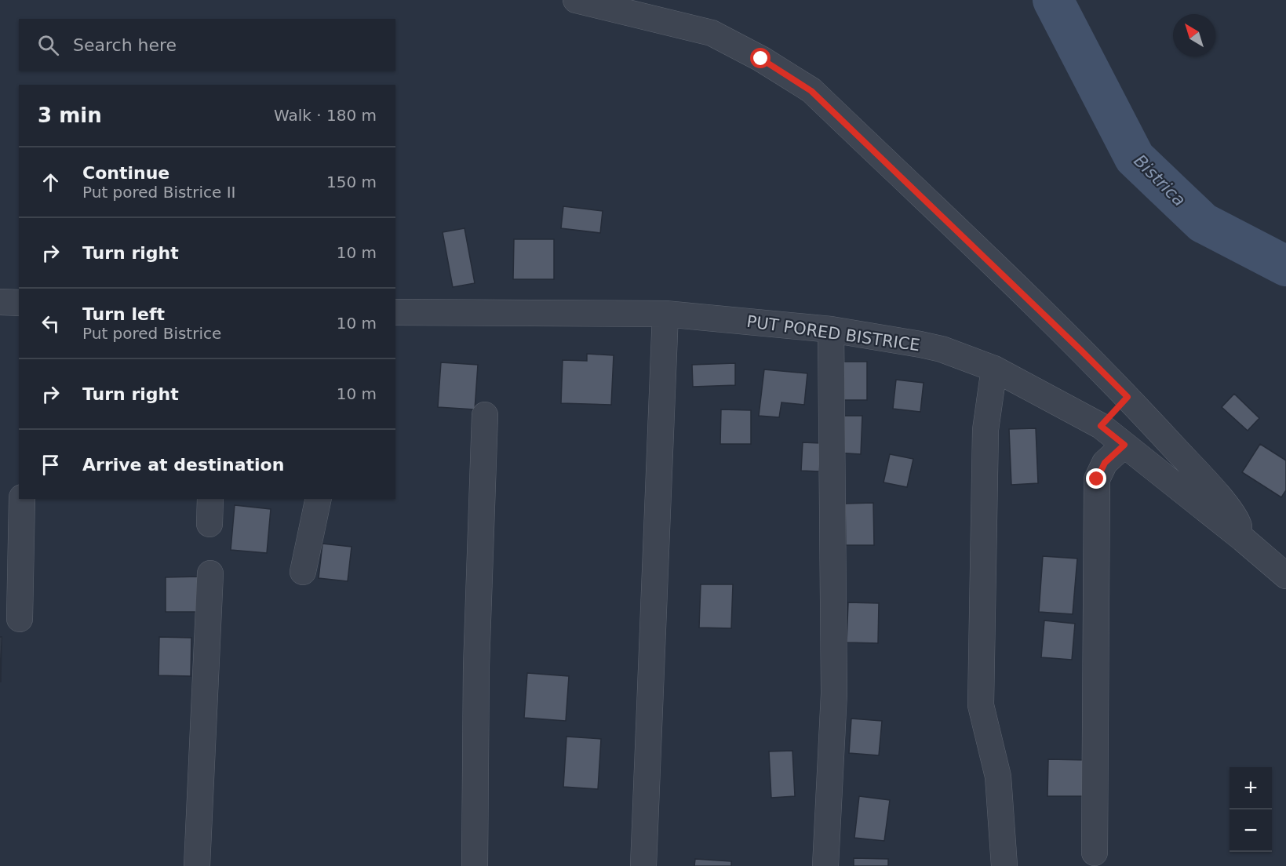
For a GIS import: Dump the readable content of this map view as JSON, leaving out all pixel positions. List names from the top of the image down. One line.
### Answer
{"streets":{"street":["PUT PORED BISTRICE"]},"water":["Bistrica"],"north":"top left","page":{"search":"Search here","heading":["3 min","Walk · 180 m"],"list":[["Continue","Put pored Bistrice II","150 m"],["Turn right","10 m"],["Turn left","Put pored Bistrice","10 m"],["Turn right","10 m"],"Arrive at destination"],"map_buttons":["+","−"]}}
